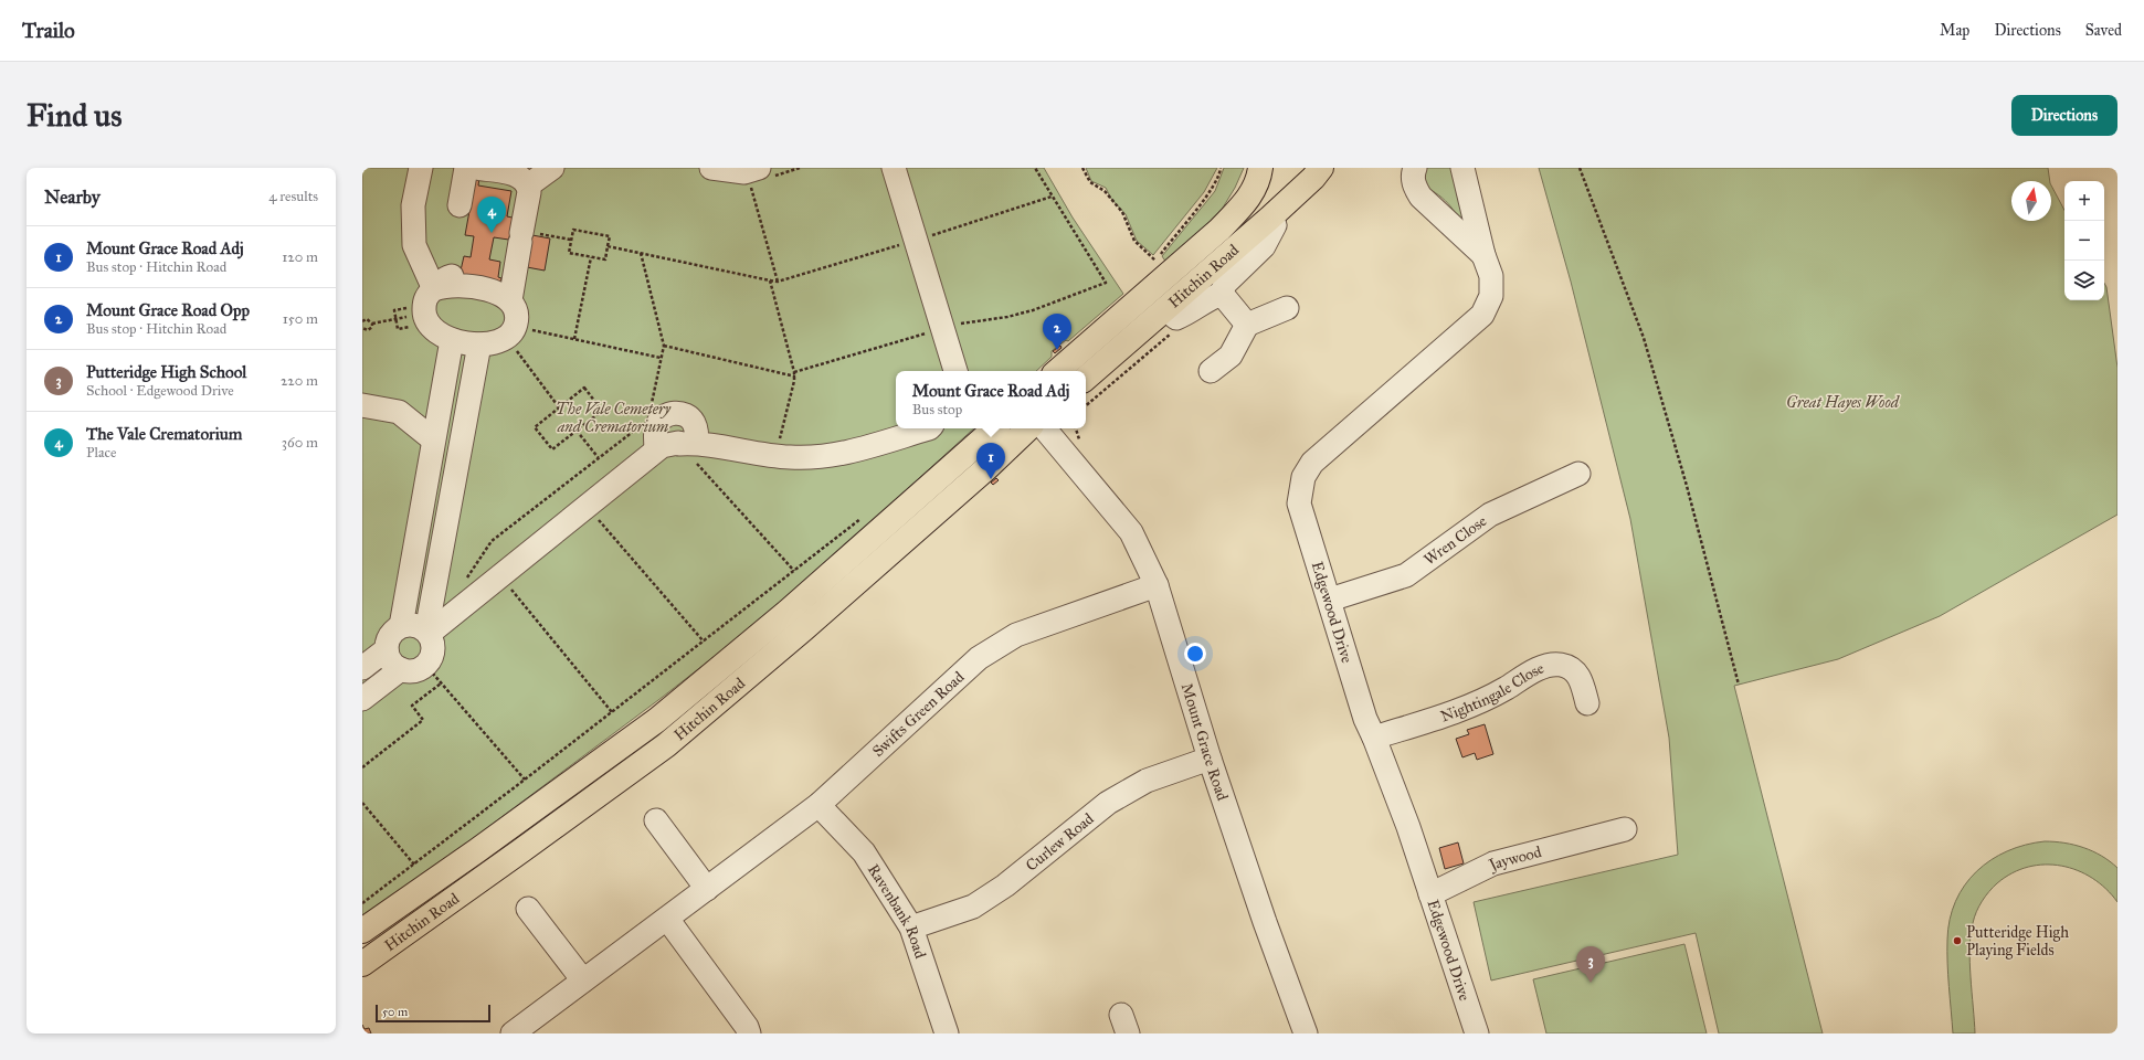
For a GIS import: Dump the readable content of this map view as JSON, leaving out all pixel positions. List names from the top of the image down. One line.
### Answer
{"streets":{"main road":["Hitchin Road"],"street":["Wren Close","Edgewood Drive","Nightingale Close","Swifts Green Road","Mount Grace Road","Curlew Road","Jaywood","Ravenbank Road"]},"crossings":[["Wren Close","Edgewood Drive"],["Edgewood Drive","Nightingale Close"],["Edgewood Drive","Jaywood"],["Swifts Green Road","Mount Grace Road"],["Swifts Green Road","Ravenbank Road"],["Mount Grace Road","Curlew Road"],["Curlew Road","Ravenbank Road"]],"parks":["Great Hayes Wood","The Vale Cemetery and Crematorium"],"places":["Putteridge High Playing Fields"],"scale_bar":"50 m","north":"top","page":{"header":"Trailo","nav":["Map","Directions","Saved"],"buttons":"Directions","title":"Find us","heading":["Nearby","4 results"],"map_buttons":["+","−"],"pins":["4","2","1","3"],"list":[{"mark":"1","name":"Mount Grace Road Adj","note":"Bus stop · Hitchin Road","value":"120 m"},{"mark":"2","name":"Mount Grace Road Opp","note":"Bus stop · Hitchin Road","value":"150 m"},{"mark":"3","name":"Putteridge High School","note":"School · Edgewood Drive","value":"220 m"},{"mark":"4","name":"The Vale Crematorium","note":"Place","value":"360 m"}],"popup":["Mount Grace Road Adj","Bus stop"],"scale":"50 m"}}
